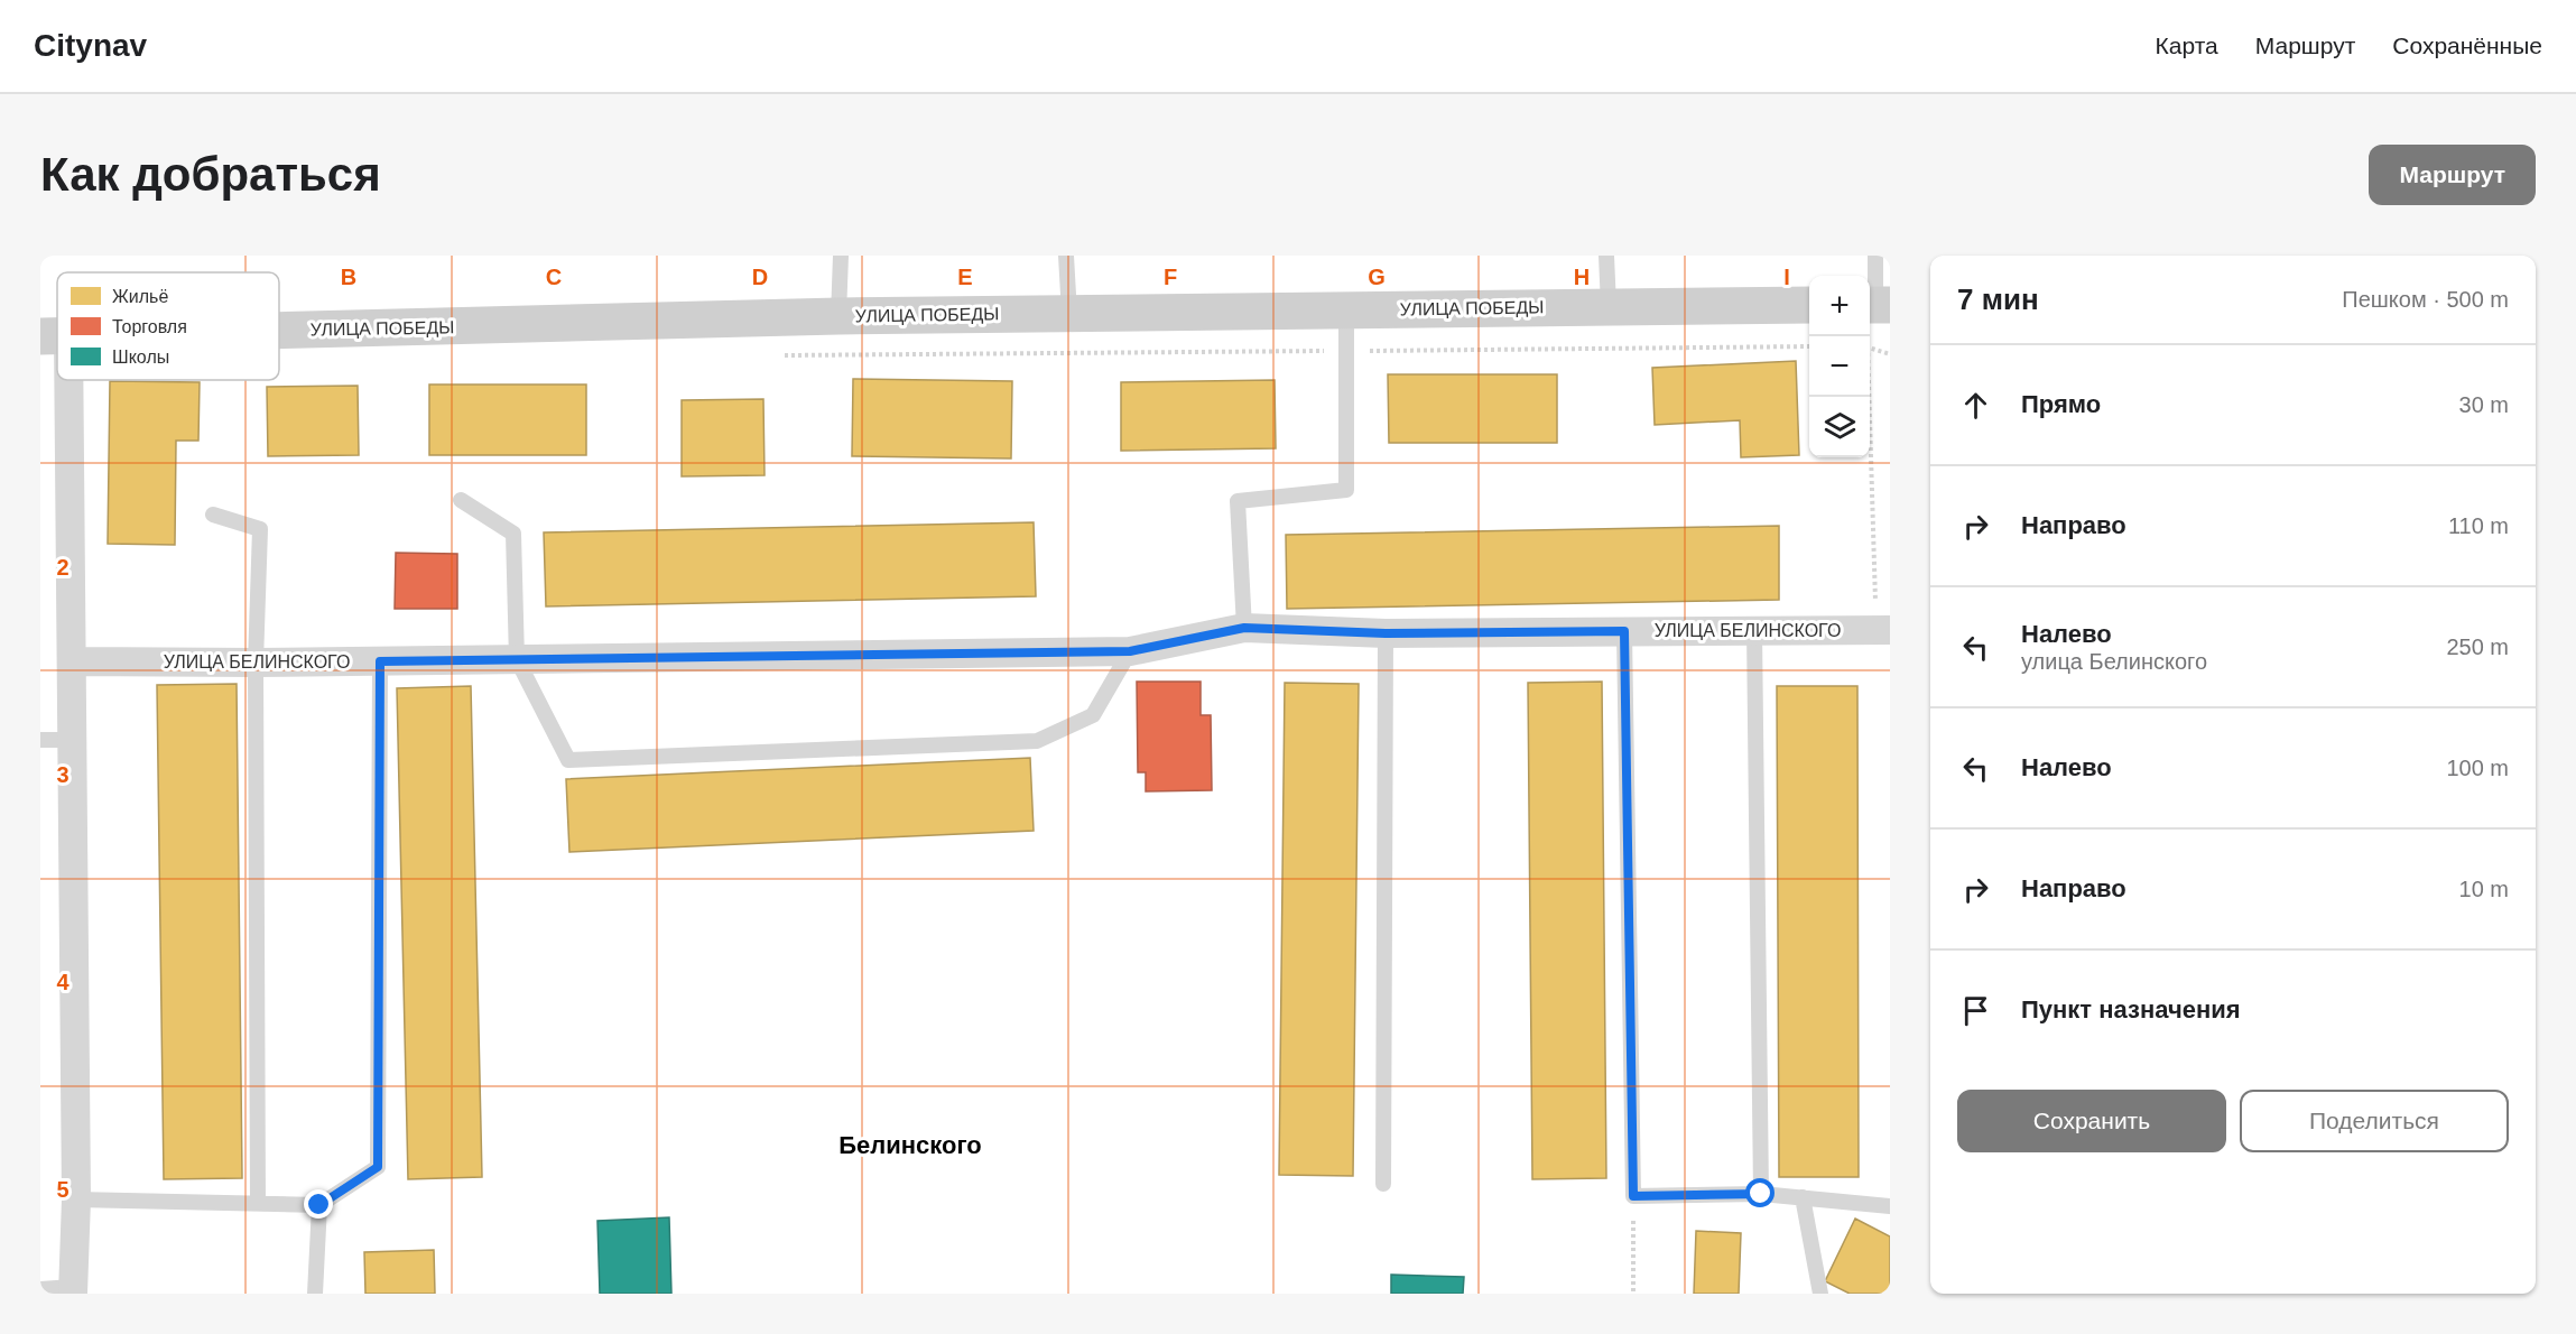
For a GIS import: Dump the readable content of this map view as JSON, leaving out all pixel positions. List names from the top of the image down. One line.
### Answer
{"streets":{"street":["УЛИЦА ПОБЕДЫ","УЛИЦА БЕЛИНСКОГО"]},"districts":["Белинского"],"legend":["Жильё","Торговля","Школы"],"page":{"header":"Citynav","nav":["Карта","Маршрут","Сохранённые"],"buttons":["Маршрут",["Сохранить","Поделиться"]],"title":"Как добраться","heading":["7 мин","Пешком · 500 m"],"map_buttons":["+","−"],"list":[["Прямо","30 m"],["Направо","110 m"],["Налево","улица Белинского","250 m"],["Налево","100 m"],["Направо","10 m"],"Пункт назначения"]},"grid":{"columns":["B","C","D","E","F","G","H","I"],"rows":["2","3","4","5"]}}
